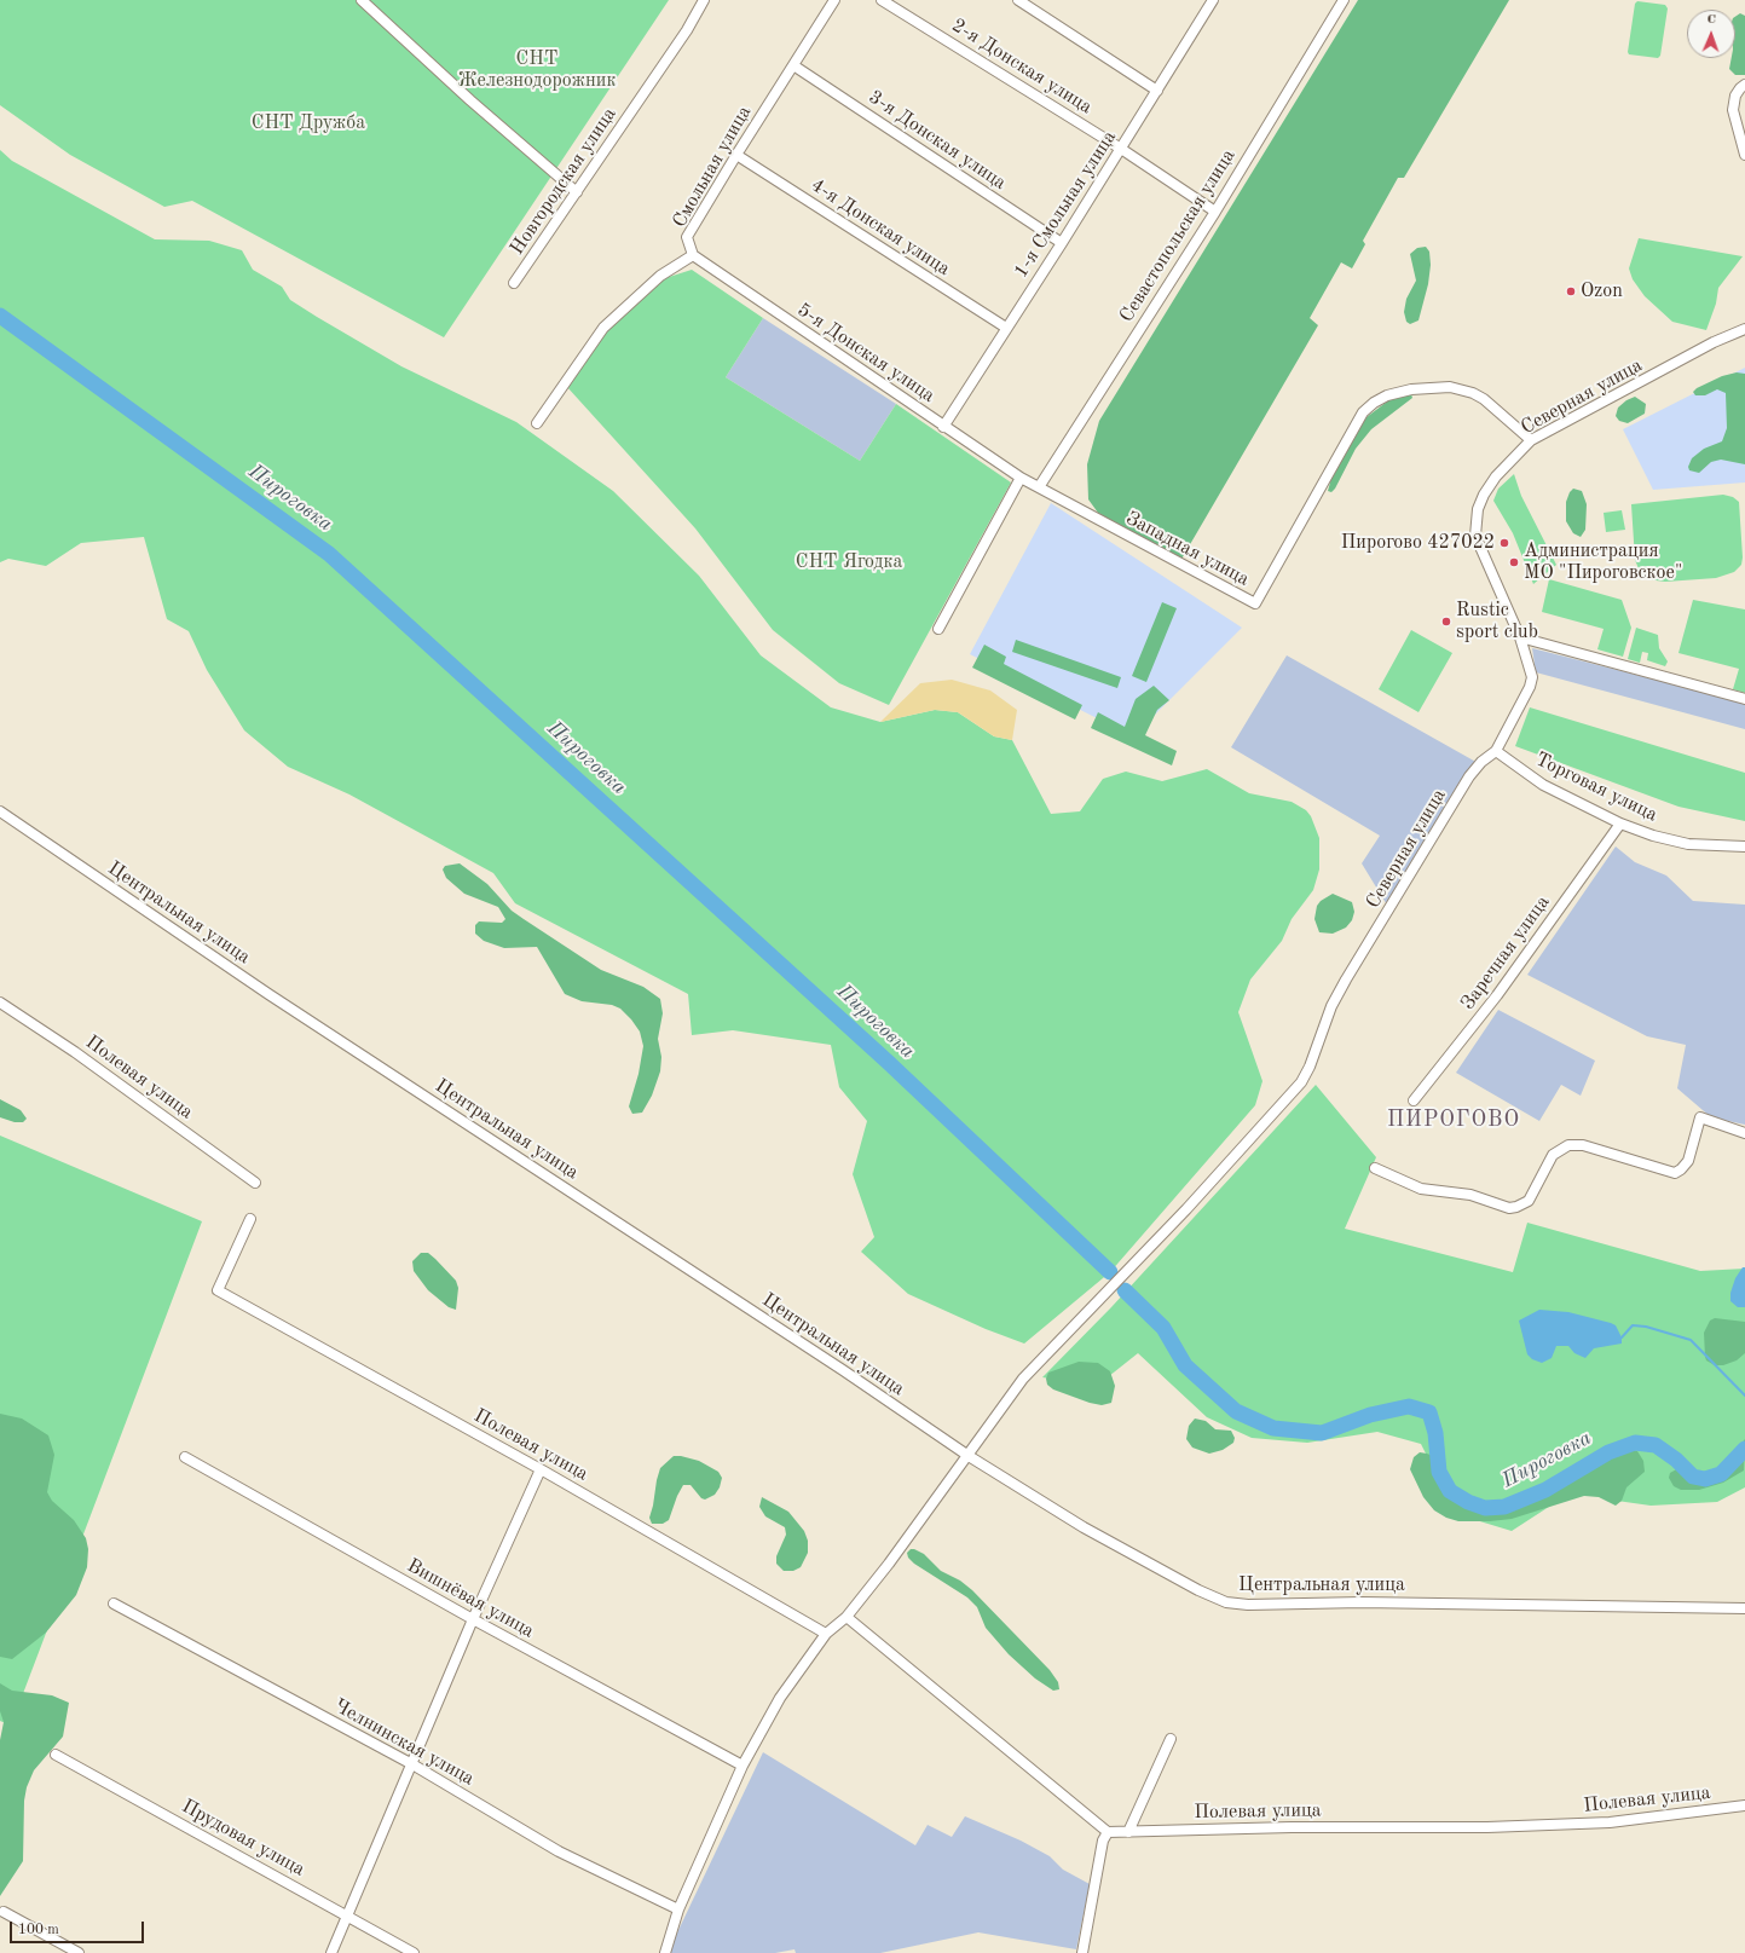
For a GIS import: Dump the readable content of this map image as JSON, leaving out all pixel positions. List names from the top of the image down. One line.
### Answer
{"streets":{"street":["2-я Донская улица","3-я Донская улица","Смольная улица","Новгородская улица","1-я Смольная улица","4-я Донская улица","Севастопольская улица","5-я Донская улица","Северная улица","Западная улица","Торговая улица","Центральная улица","Заречная улица","Полевая улица","Вишнёвая улица","Челнинская улица","Прудовая улица"]},"crossings":[["2-я Донская улица","1-я Смольная улица"],["2-я Донская улица","Севастопольская улица"],["3-я Донская улица","Смольная улица"],["3-я Донская улица","1-я Смольная улица"],["Смольная улица","4-я Донская улица"],["Смольная улица","5-я Донская улица"],["1-я Смольная улица","4-я Донская улица"],["1-я Смольная улица","5-я Донская улица"],["Севастопольская улица","Западная улица"],["5-я Донская улица","Западная улица"],["Северная улица","Западная улица"],["Северная улица","Торговая улица"],["Северная улица","Центральная улица"],["Северная улица","Полевая улица"],["Северная улица","Вишнёвая улица"],["Северная улица","Челнинская улица"],["Торговая улица","Заречная улица"]],"districts":["ПИРОГОВО"],"water":["Пироговка"],"parks":["СНТ Железнодорожник","СНТ Дружба","СНТ Ягодка"],"places":["Ozon","Пирогово 427022","Администрация МО \"Пироговское\"","Rustic sport club"],"scale_bar":"100 m","north":"top"}
